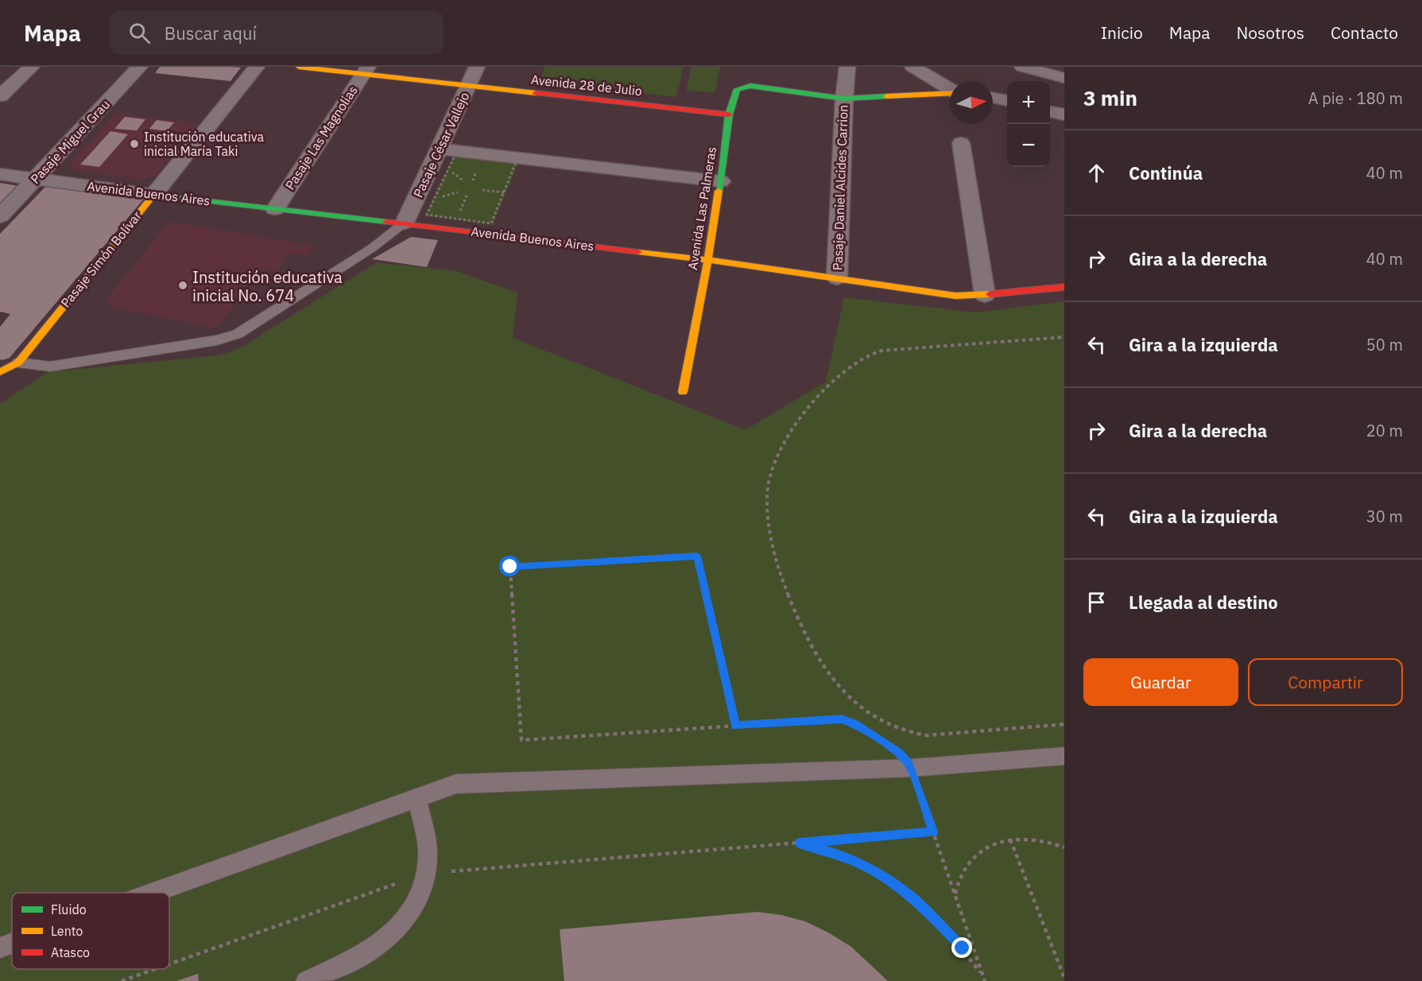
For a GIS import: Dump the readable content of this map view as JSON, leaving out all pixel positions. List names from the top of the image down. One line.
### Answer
{"streets":{"street":["Avenida 28 de Julio","Pasaje Las Magnolias","Pasaje Miguel Grau","Pasaje César Vallejo","Pasaje Daniel Alcides Carrion","Avenida Buenos Aires","Avenida Las Palmeras","Pasaje Simón Bolívar"]},"crossings":[["Avenida 28 de Julio","Pasaje Las Magnolias"],["Avenida 28 de Julio","Pasaje César Vallejo"],["Avenida 28 de Julio","Avenida Las Palmeras"],["Pasaje Las Magnolias","Avenida Buenos Aires"],["Pasaje Miguel Grau","Avenida Buenos Aires"],["Pasaje César Vallejo","Avenida Buenos Aires"],["Pasaje Daniel Alcides Carrion","Avenida Buenos Aires"],["Pasaje Daniel Alcides Carrion","Avenida Las Palmeras"],["Avenida Buenos Aires","Avenida Las Palmeras"],["Avenida Buenos Aires","Pasaje Simón Bolívar"]],"places":["Institución educativa inicial María Taki","Institución educativa inicial No. 674"],"legend":["Fluido","Lento","Atasco"],"north":"right","page":{"header":"Mapa","search":"Buscar aquí","nav":["Inicio","Mapa","Nosotros","Contacto"],"heading":["3 min","A pie · 180 m"],"map_buttons":["+","−"],"list":[["Continúa","40 m"],["Gira a la derecha","40 m"],["Gira a la izquierda","50 m"],["Gira a la derecha","20 m"],["Gira a la izquierda","30 m"],"Llegada al destino"],"buttons":["Guardar","Compartir"]}}
